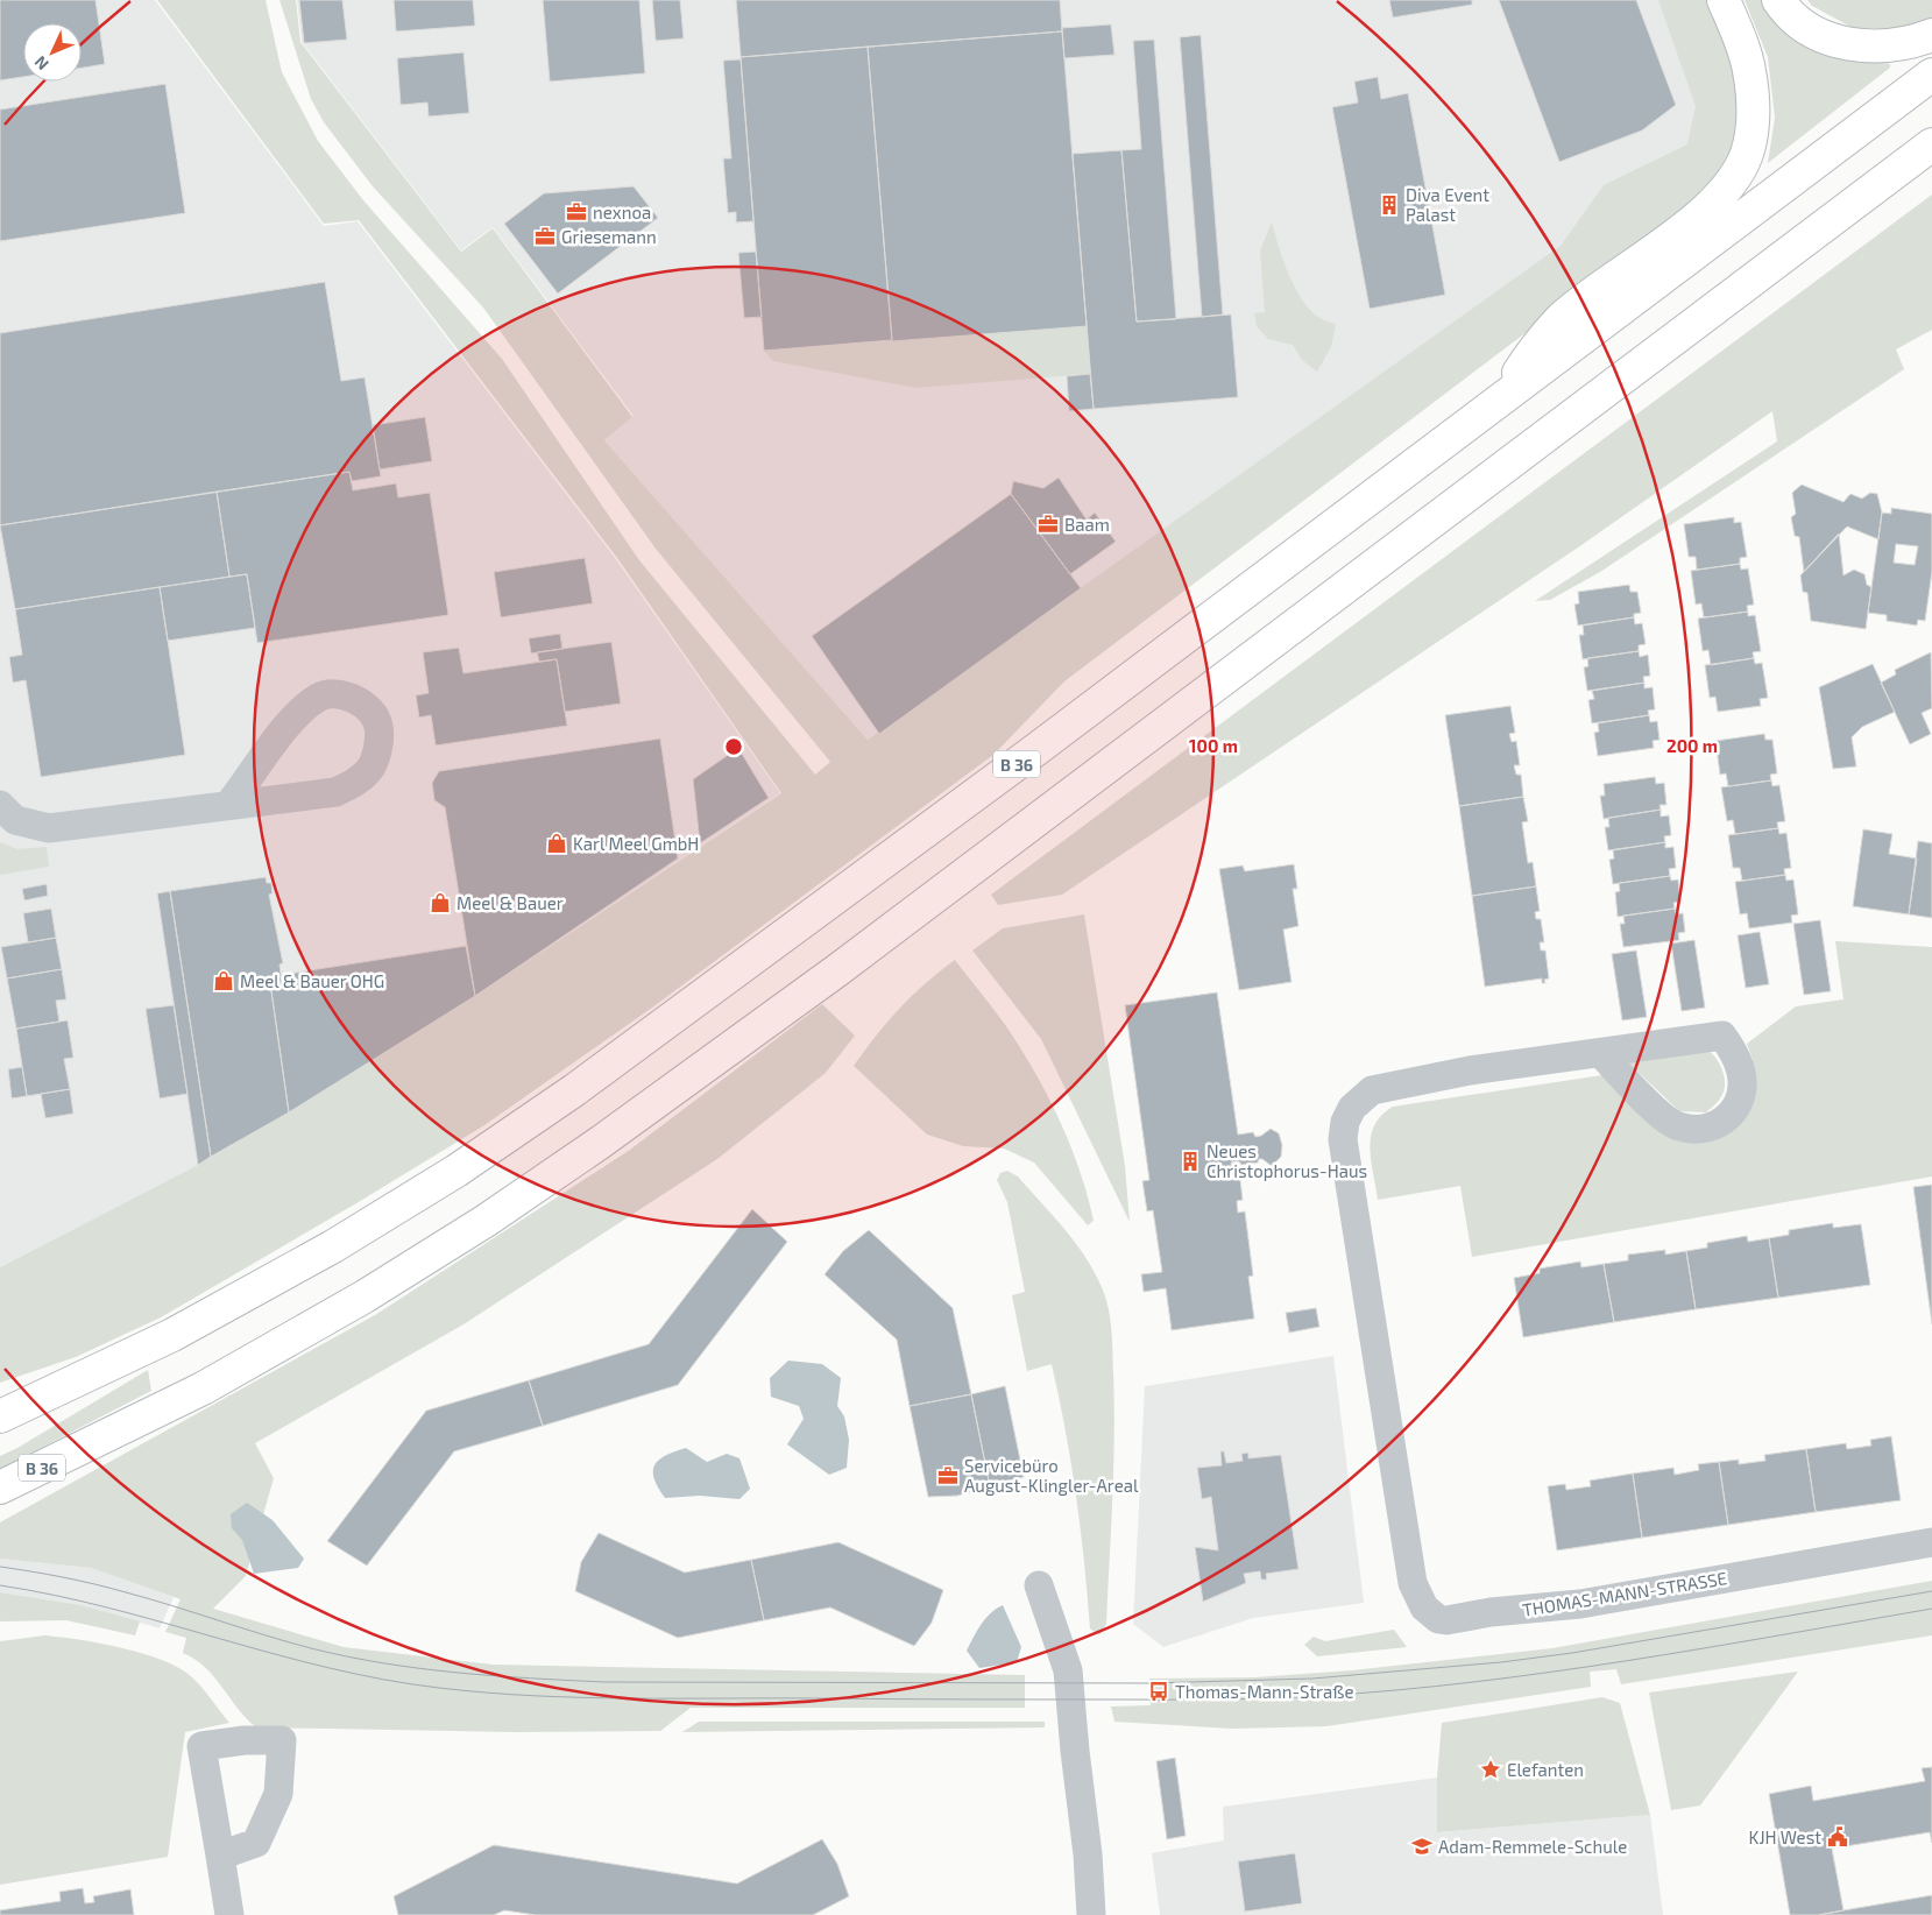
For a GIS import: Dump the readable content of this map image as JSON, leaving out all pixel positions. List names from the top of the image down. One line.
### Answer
{"streets":{"highway":["B 36"],"street":["THOMAS-MANN-STRASSE"]},"places":{"building":["Diva Event Palast","Neues Christophorus-Haus"],"office":["nexnoa","Griesemann","Baam","Servicebüro August-Klingler-Areal"],"shop":["Karl Meel GmbH","Meel & Bauer","Meel & Bauer OHG"],"bus stop":["Thomas-Mann-Straße"],"place":["Elefanten"],"public building":["KJH West"],"school or university":["Adam-Remmele-Schule"]},"north":"bottom left","rings":["100 m","200 m"]}
